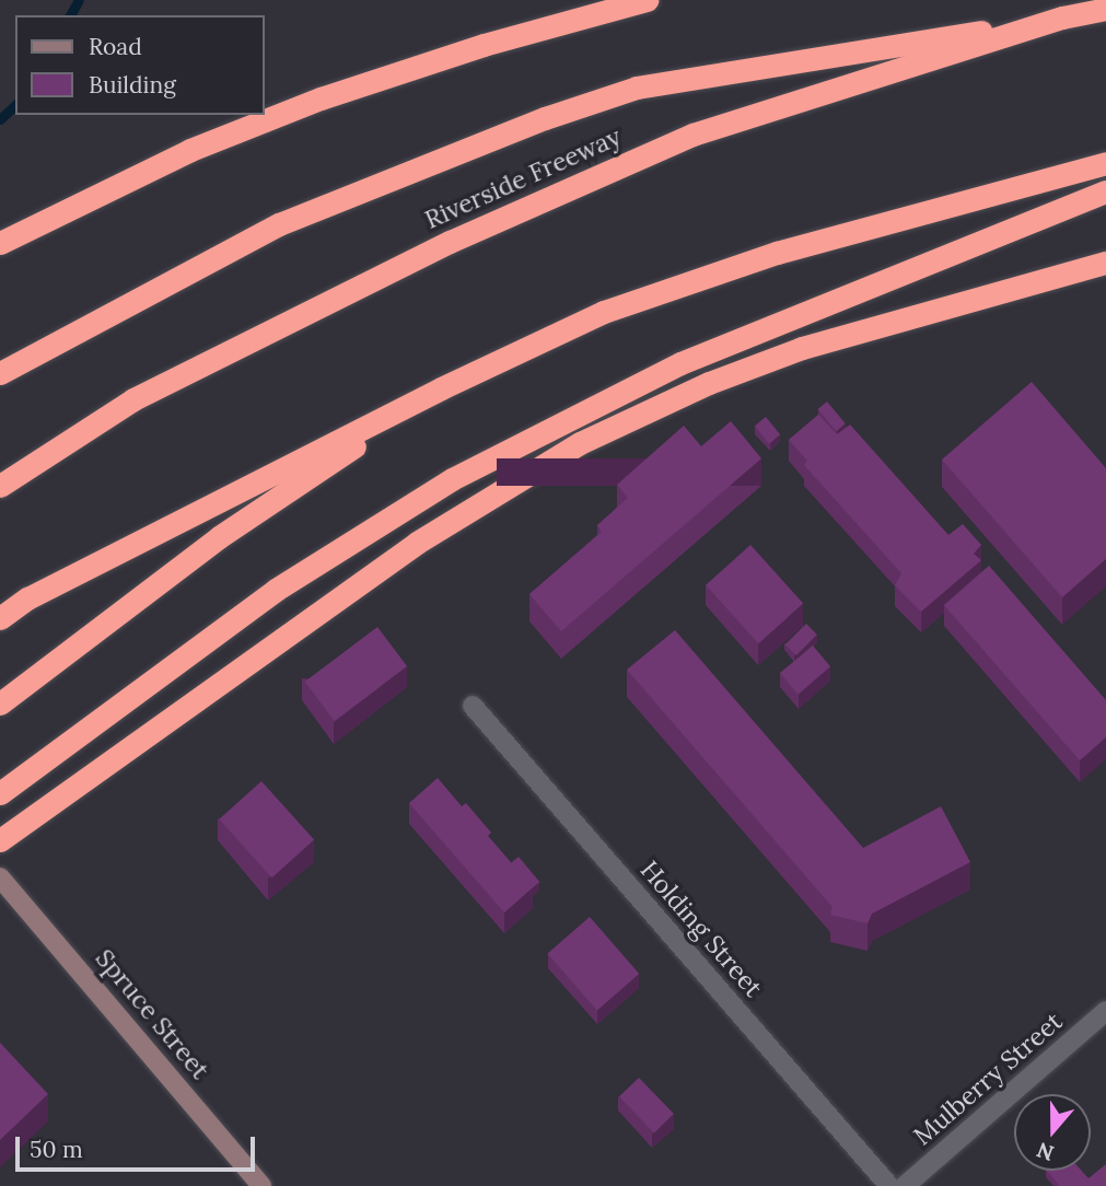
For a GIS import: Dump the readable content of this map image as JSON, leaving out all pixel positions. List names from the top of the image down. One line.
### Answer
{"streets":{"highway":["Riverside Freeway"],"street":["Holding Street","Spruce Street","Mulberry Street"]},"legend":["Road","Building"],"scale_bar":"50 m","north":"bottom"}
